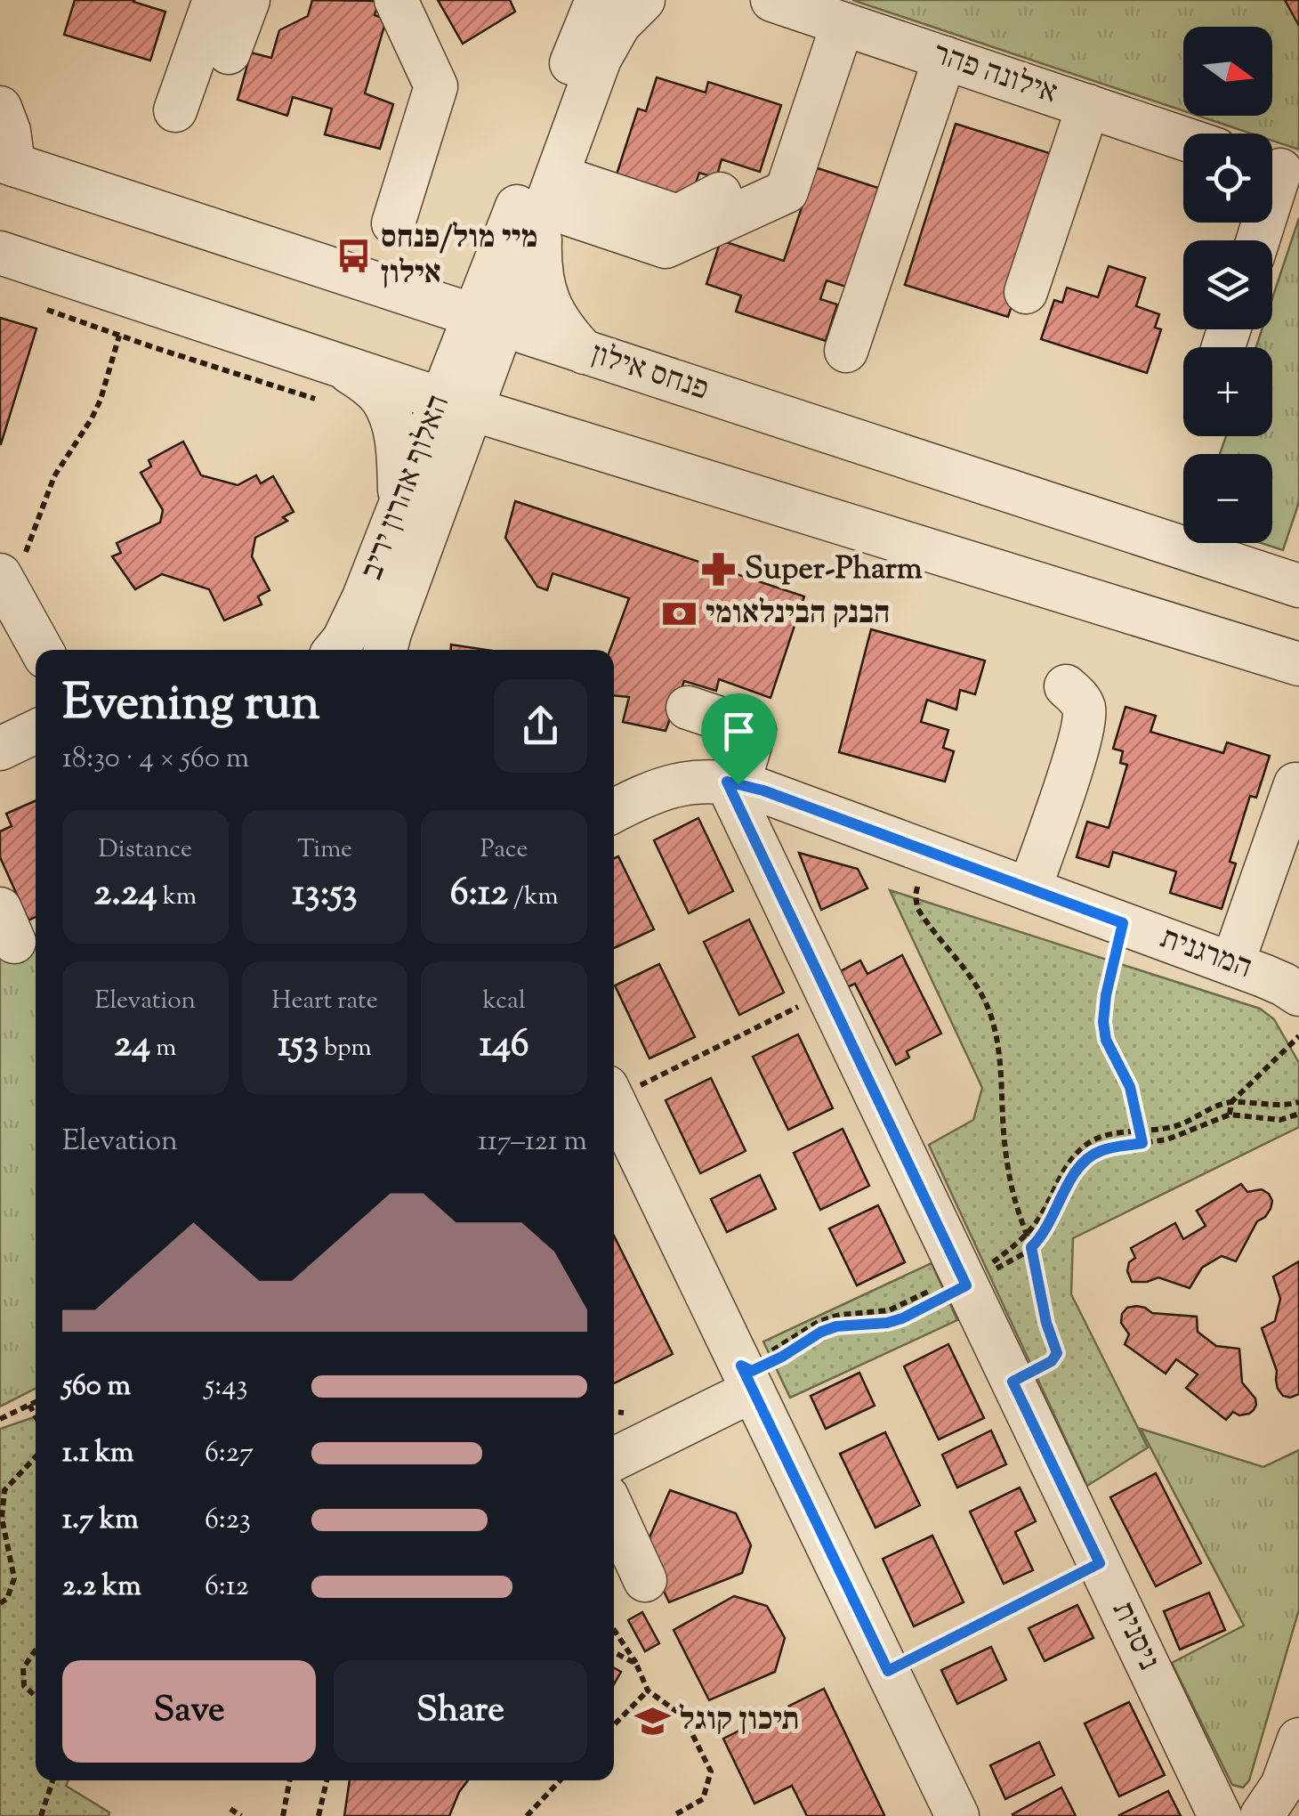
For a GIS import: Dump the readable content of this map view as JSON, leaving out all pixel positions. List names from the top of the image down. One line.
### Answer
{"streets":{"street":["אילונה פהר","פנחס אילון","האלוף אהרון יריב","המרגנית","ניסנית"]},"crossings":[["פנחס אילון","האלוף אהרון יריב"],["המרגנית","ניסנית"]],"places":{"bus stop":["מיי מול/פנחס אילון"],"pharmacy":["Super-Pharm"],"bank":["הבנק הבינלאומי"],"school or university":["תיכון קוגל"]},"north":"right","page":{"map_buttons":["+","−"],"heading":["Evening run","18:30 · 4 × 560 m"],"stats":[["Distance","2.24 km"],["Time","13:53"],["Pace","6:12 /km"],["Elevation","24 m"],["Heart rate","153 bpm"],["kcal","146"]],"chart":["Elevation","117–121 m"],"list":[{"name":"560 m","note":"5:43"},{"name":"1.1 km","note":"6:27"},{"name":"1.7 km","note":"6:23"},{"name":"2.2 km","note":"6:12"}],"buttons":["Save","Share"]}}
